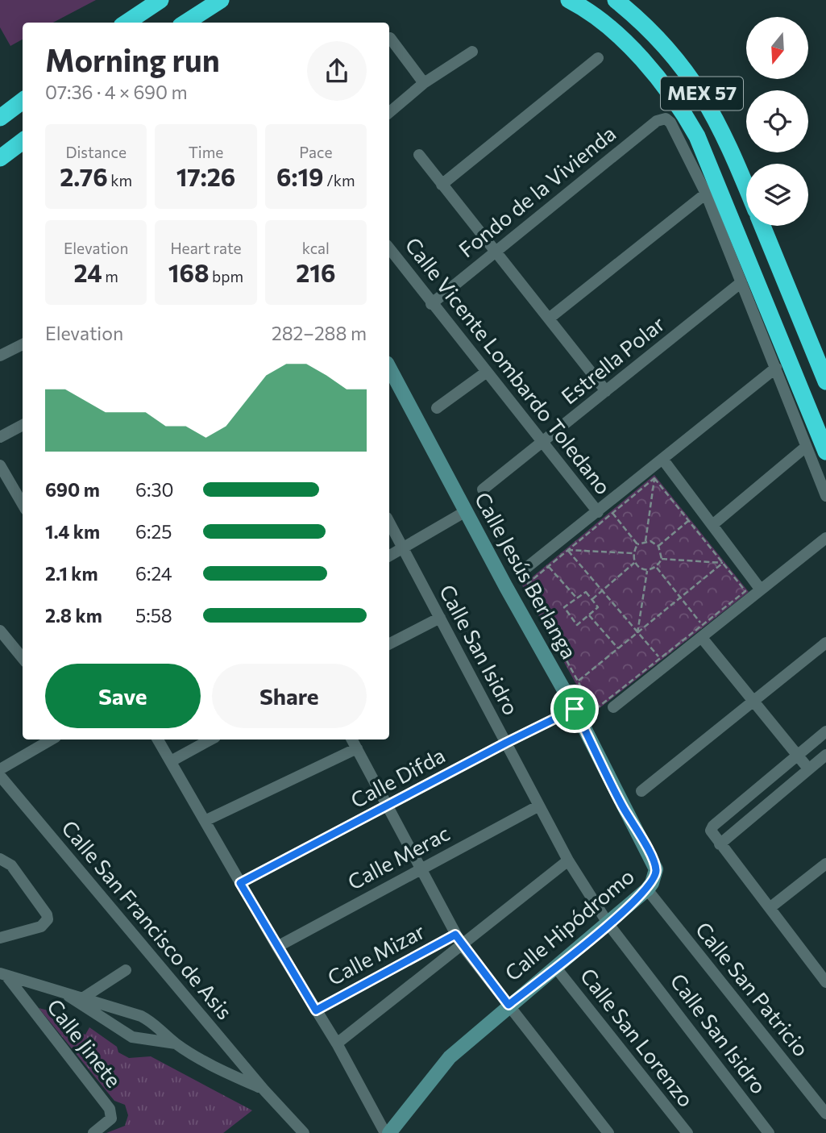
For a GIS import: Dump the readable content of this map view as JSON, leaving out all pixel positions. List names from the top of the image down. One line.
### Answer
{"streets":{"highway":["MEX 57"],"street":["Fondo de la Vivienda","Estrella Polar","Calle Vicente Lombardo Toledano","Calle Jesús Berlanga","Calle San Isidro","Calle Difda","Calle Merac","Calle San Francisco de Asis","Calle Hipódromo","Calle Mizar","Calle San Patricio","Calle San Lorenzo","Calle Jinete"]},"crossings":[["Fondo de la Vivienda","Calle Vicente Lombardo Toledano"],["Estrella Polar","Calle Vicente Lombardo Toledano"],["Calle Jesús Berlanga","Calle Difda"],["Calle Jesús Berlanga","Calle Hipódromo"],["Calle San Isidro","Calle Difda"],["Calle San Isidro","Calle Merac"],["Calle San Isidro","Calle Hipódromo"],["Calle San Isidro","Calle Mizar"],["Calle Hipódromo","Calle San Patricio"],["Calle Hipódromo","Calle San Lorenzo"]],"north":"bottom","page":{"heading":["Morning run","07:36 · 4 × 690 m"],"stats":[["Distance","2.76 km"],["Time","17:26"],["Pace","6:19 /km"],["Elevation","24 m"],["Heart rate","168 bpm"],["kcal","216"]],"chart":["Elevation","282–288 m"],"list":[{"name":"690 m","note":"6:30"},{"name":"1.4 km","note":"6:25"},{"name":"2.1 km","note":"6:24"},{"name":"2.8 km","note":"5:58"}],"buttons":["Save","Share"]}}
